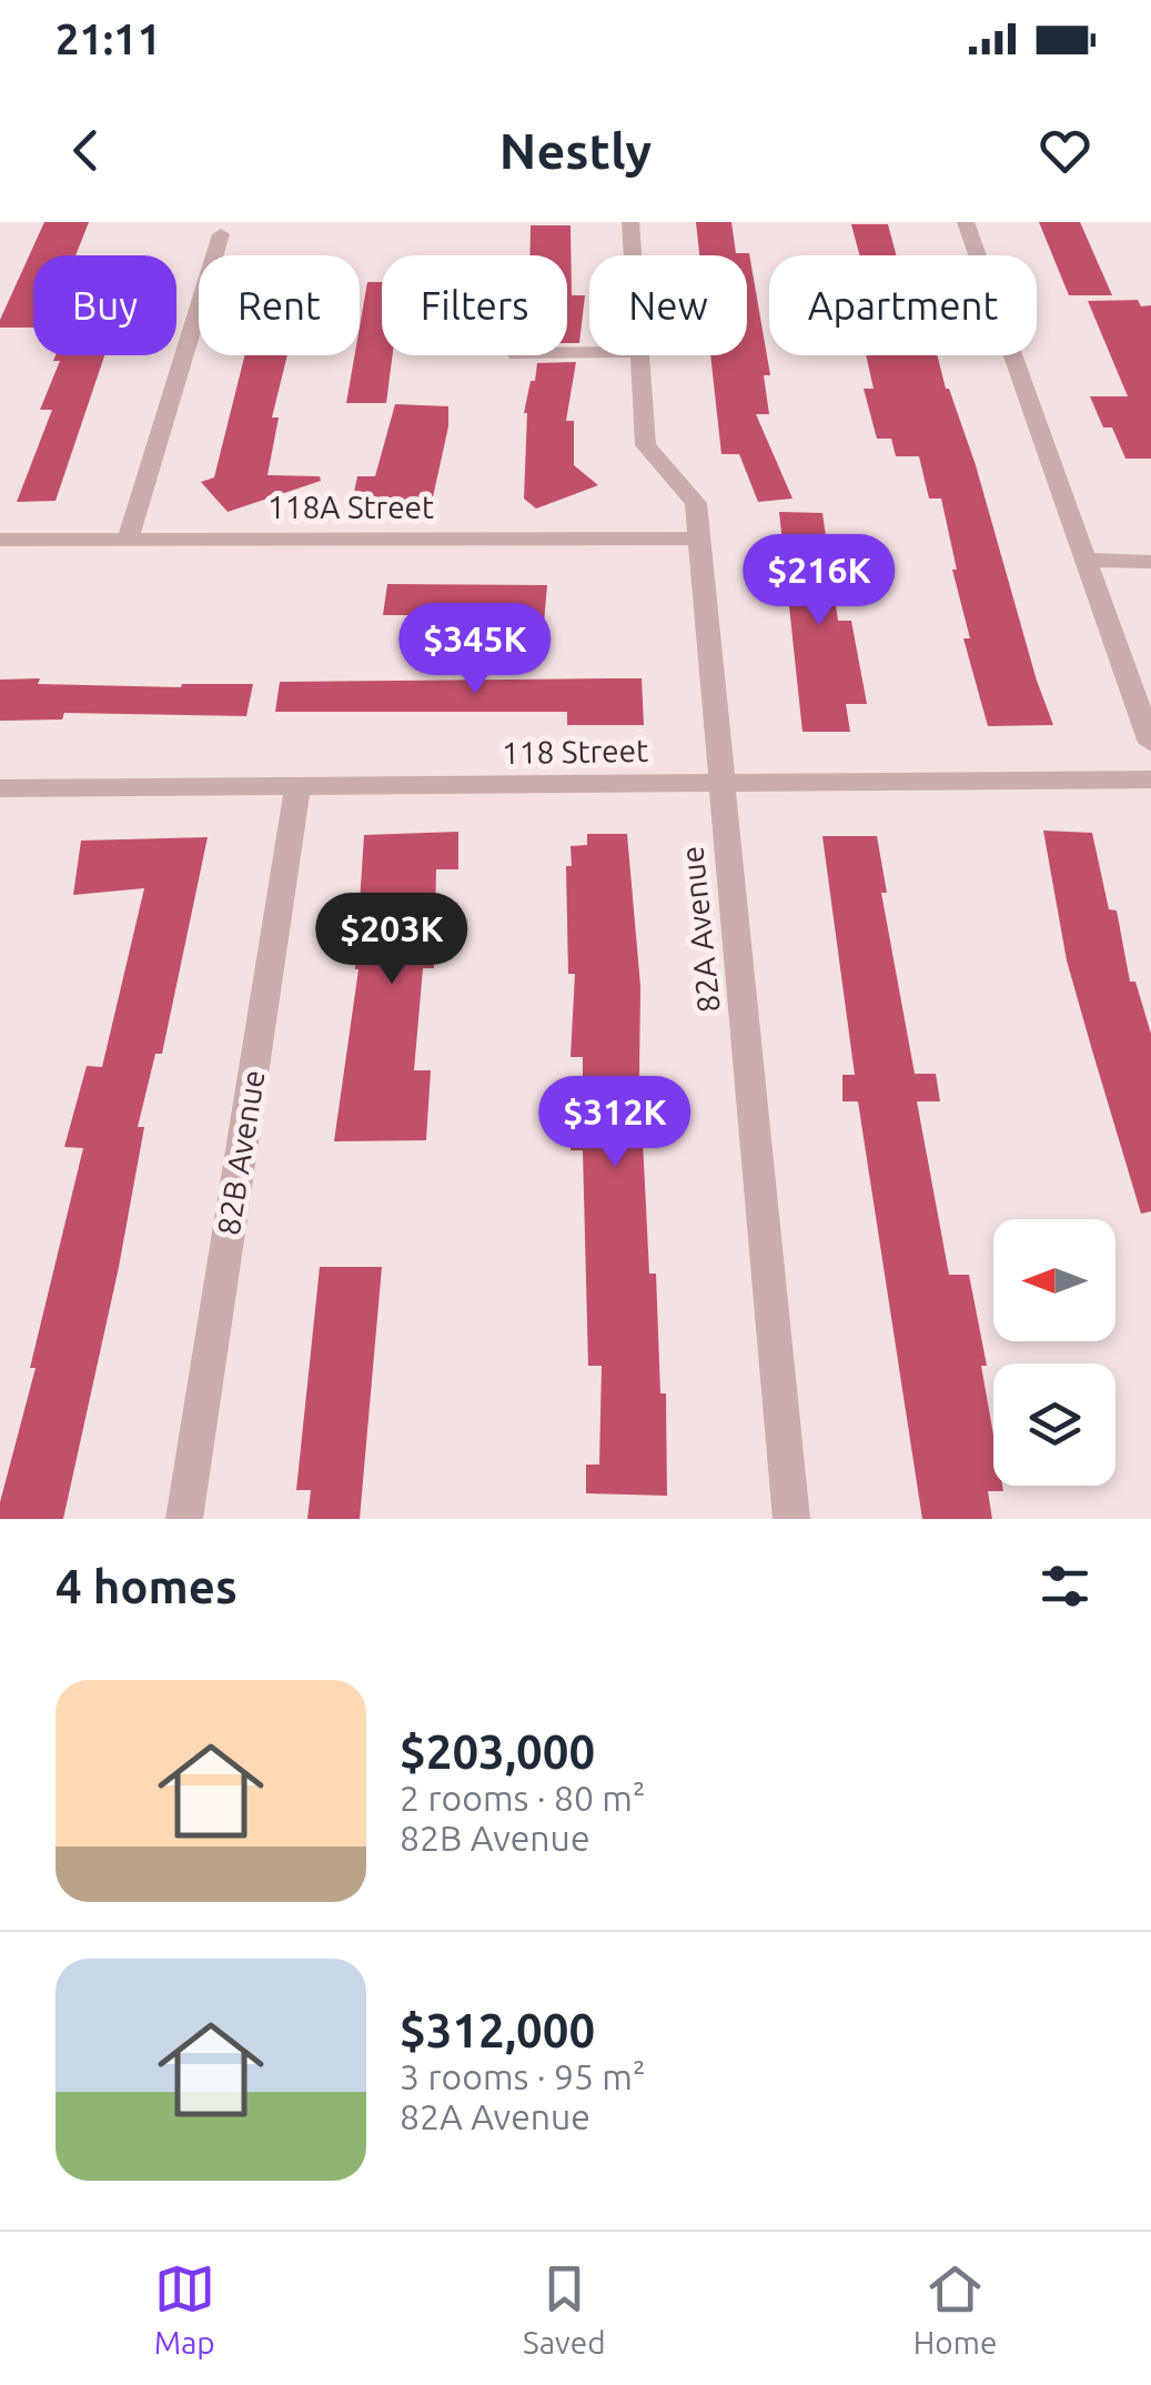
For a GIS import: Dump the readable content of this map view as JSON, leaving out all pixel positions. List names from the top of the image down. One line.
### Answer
{"streets":{"street":["118A Street","118 Street","82A Avenue","82B Avenue"]},"crossings":[["118A Street","82A Avenue"],["118 Street","82A Avenue"],["118 Street","82B Avenue"]],"north":"left","page":{"status":"21:11","header":"Nestly","chip":["Buy","Rent","Filters","New","Apartment"],"price":["$216K","$345K","$203K","$312K"],"heading":"4 homes","list":[{"name":"$203,000","note":"2 rooms · 80 m² · 82B Avenue"},{"name":"$312,000","note":"3 rooms · 95 m² · 82A Avenue"}],"tabs":["Map","Saved","Home"]}}
